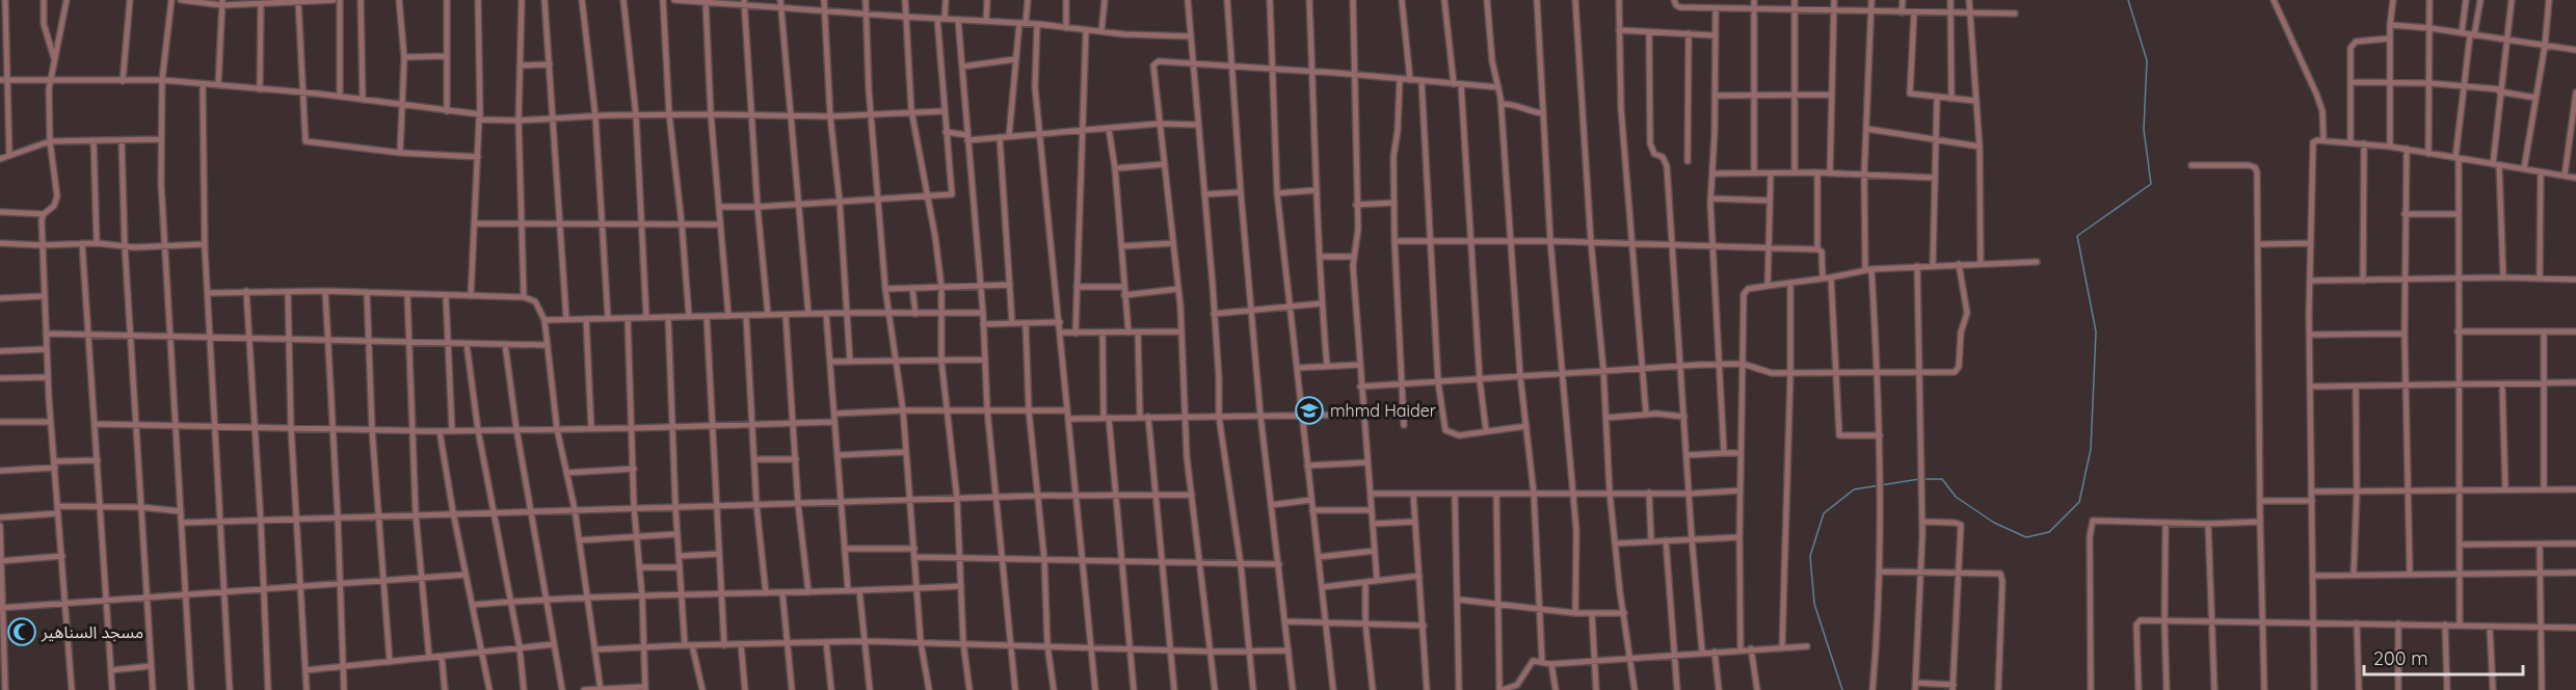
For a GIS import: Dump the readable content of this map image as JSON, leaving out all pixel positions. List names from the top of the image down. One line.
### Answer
{"places":{"school or university":["mhmd Haider"],"mosque":["مسجد السناهير"]},"scale_bar":"200 m"}
